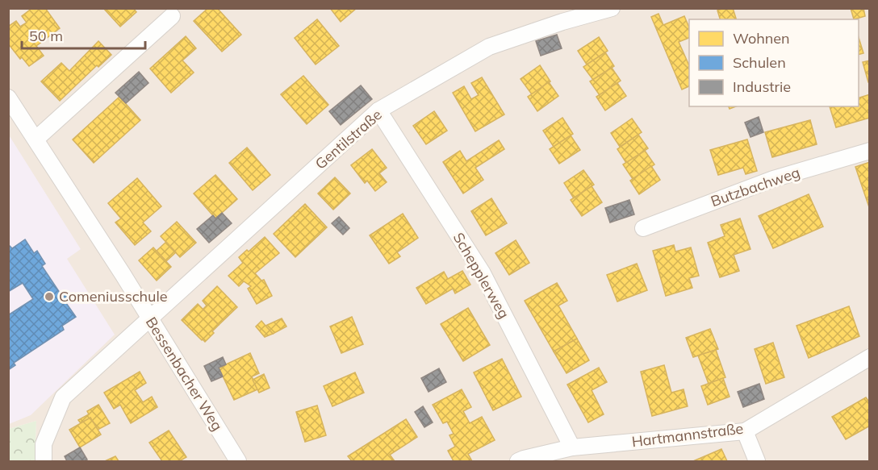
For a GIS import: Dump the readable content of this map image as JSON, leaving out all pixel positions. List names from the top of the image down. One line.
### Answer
{"streets":{"street":["Gentilstraße","Butzbachweg","Schepplerweg","Bessenbacher Weg","Hartmannstraße"]},"crossings":[["Gentilstraße","Schepplerweg"],["Gentilstraße","Bessenbacher Weg"],["Schepplerweg","Hartmannstraße"]],"places":["Comeniusschule"],"legend":["Wohnen","Schulen","Industrie"],"scale_bar":"50 m"}
